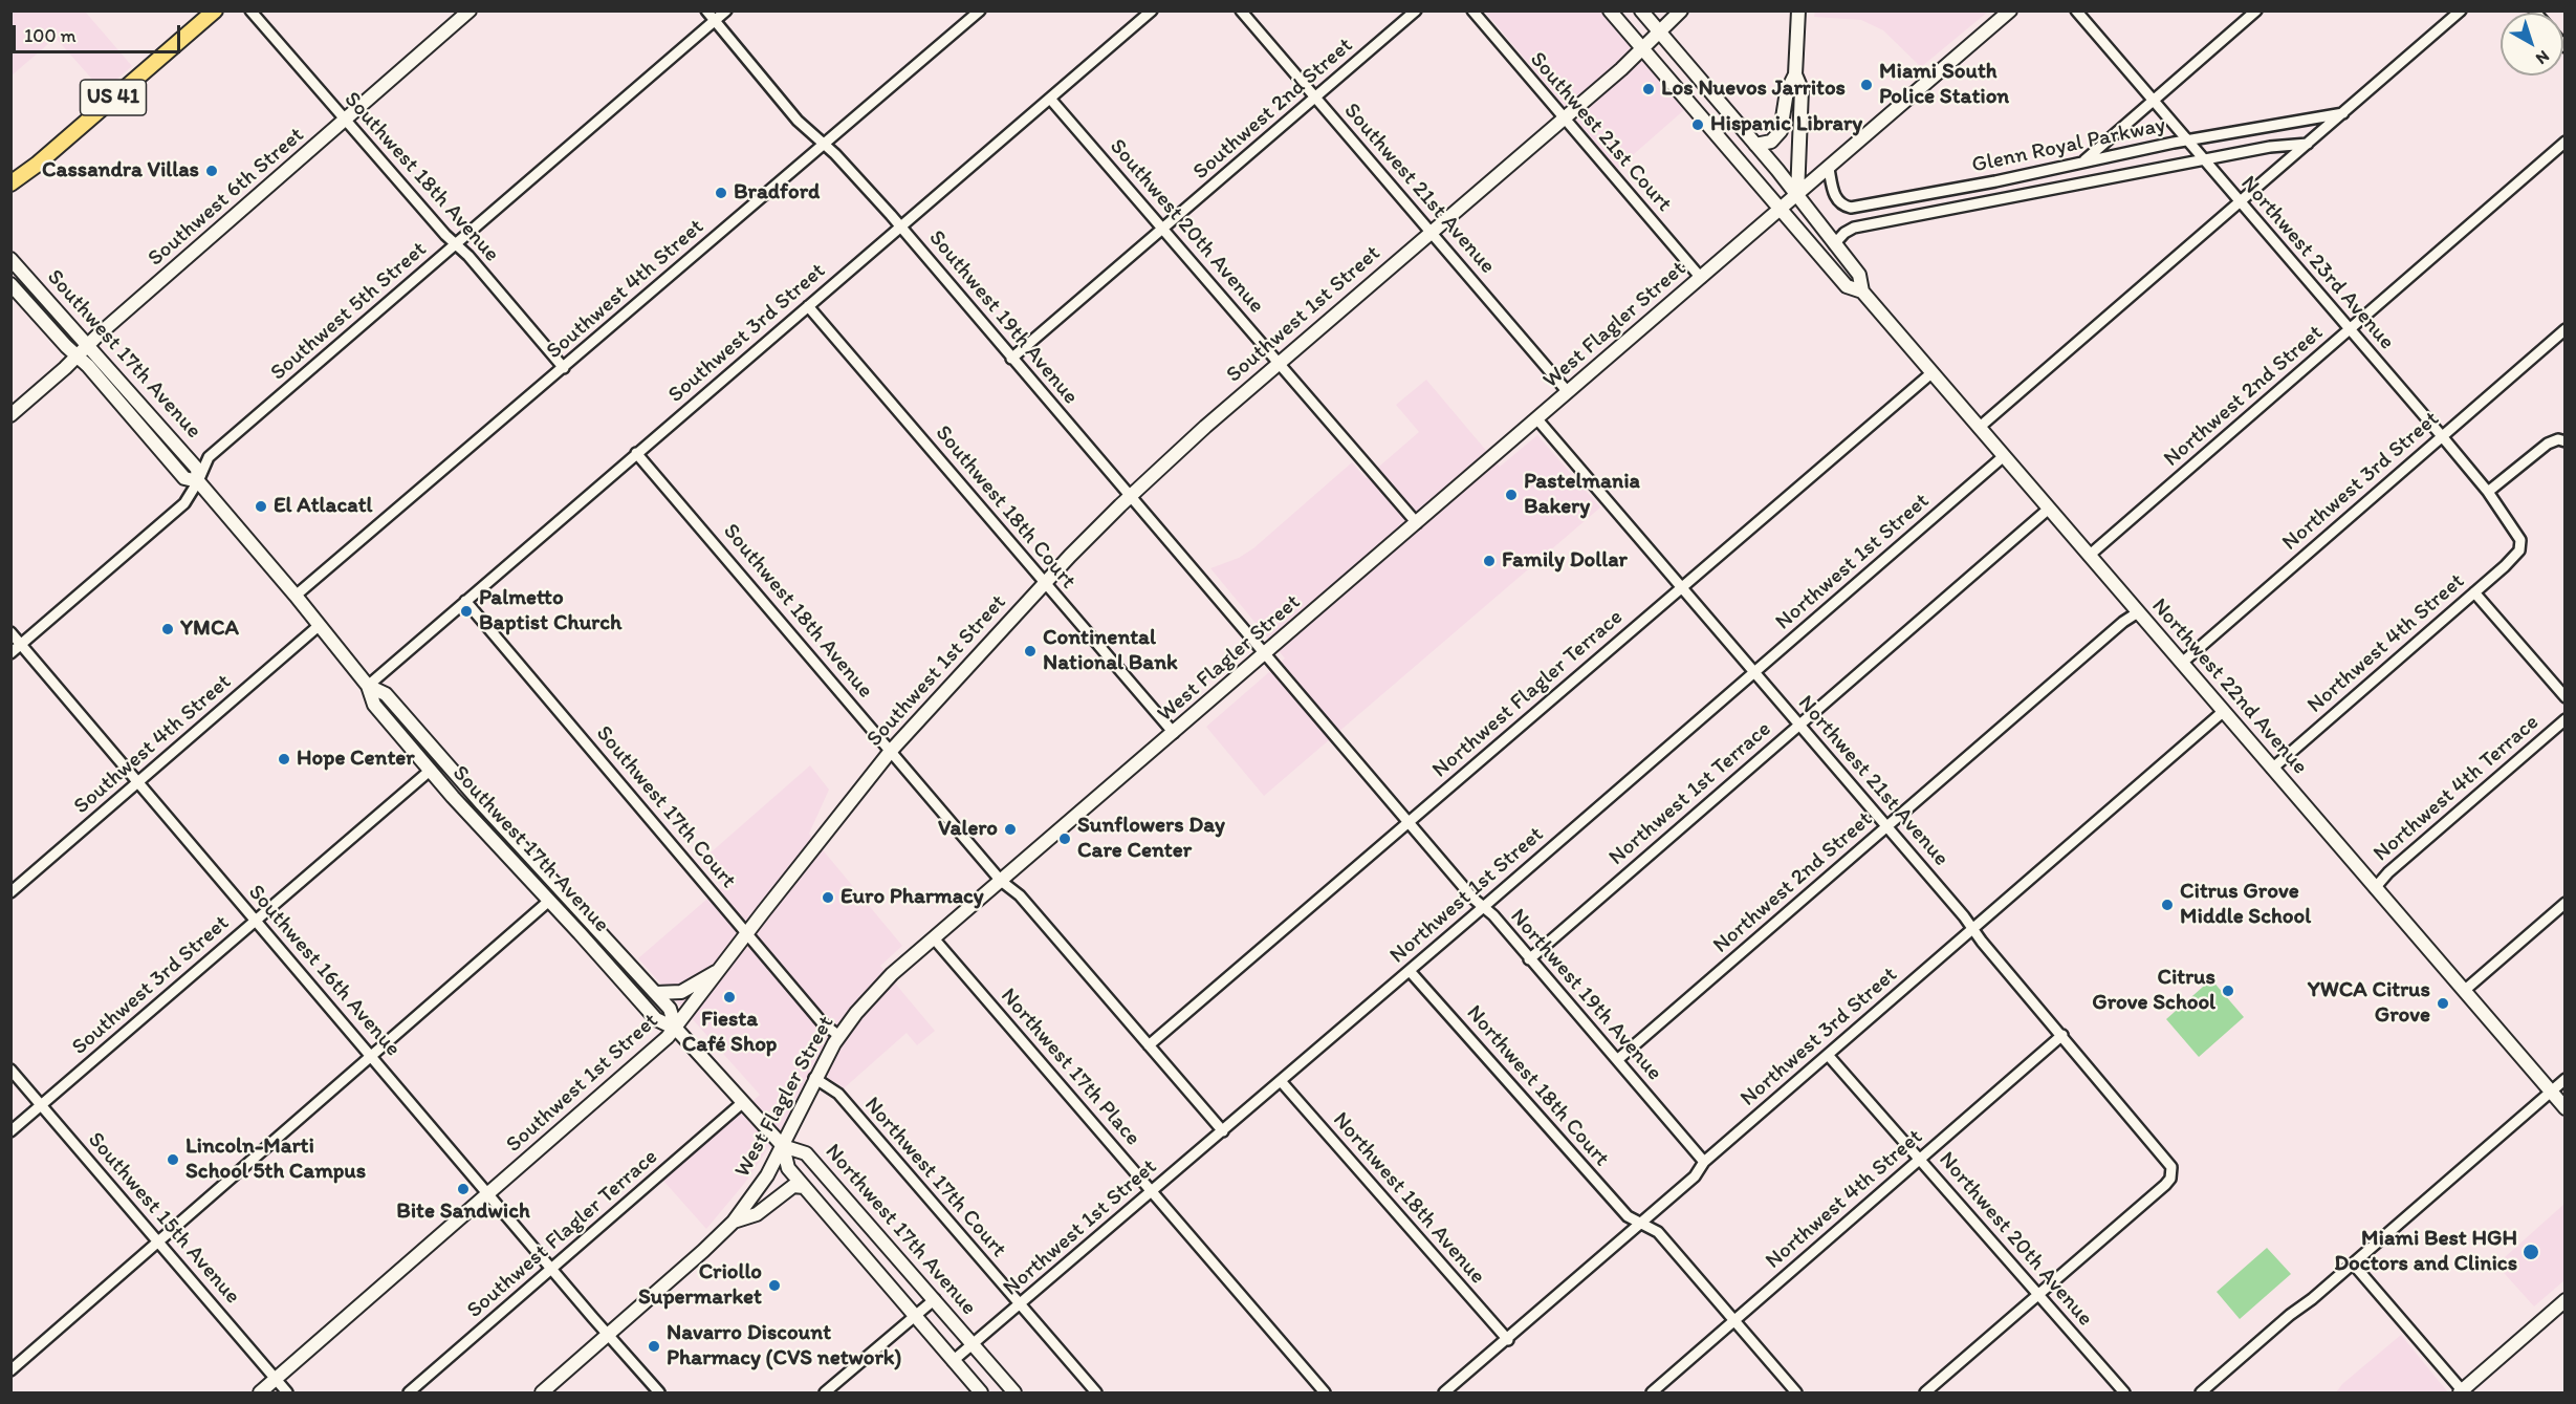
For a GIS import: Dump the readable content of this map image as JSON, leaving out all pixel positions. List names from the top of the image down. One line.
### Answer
{"streets":{"main road":["US 41","Southwest 6th Street","Southwest 1st Street","West Flagler Street","Southwest 17th Avenue","Northwest 22nd Avenue","Northwest 17th Avenue"],"street":["Southwest 2nd Street","Southwest 21st Court","Glenn Royal Parkway","Southwest 18th Avenue","Southwest 21st Avenue","Southwest 20th Avenue","Northwest 23rd Avenue","Southwest 4th Street","Southwest 5th Street","Southwest 19th Avenue","Southwest 3rd Street","Northwest 2nd Street","Northwest 3rd Street","Southwest 18th Court","Northwest 1st Street","Northwest 4th Street","Northwest Flagler Terrace","Northwest 21st Avenue","Northwest 4th Terrace","Northwest 1st Terrace","Southwest 17th Court","Southwest 16th Avenue","Northwest 19th Avenue","Northwest 17th Place","Northwest 18th Court","Northwest 17th Court","Northwest 18th Avenue","Southwest 15th Avenue","Southwest Flagler Terrace","Northwest 20th Avenue"]},"crossings":[["Southwest 2nd Street","Southwest 21st Avenue"],["Southwest 2nd Street","Southwest 20th Avenue"],["Southwest 2nd Street","Southwest 19th Avenue"],["Southwest 21st Court","Southwest 1st Street"],["Southwest 21st Court","West Flagler Street"],["Glenn Royal Parkway","Northwest 23rd Avenue"],["Glenn Royal Parkway","West Flagler Street"],["Glenn Royal Parkway","Northwest 22nd Avenue"],["Southwest 18th Avenue","Southwest 6th Street"],["Southwest 18th Avenue","Southwest 4th Street"],["Southwest 18th Avenue","Southwest 5th Street"],["Southwest 18th Avenue","Southwest 1st Street"],["Southwest 18th Avenue","West Flagler Street"],["Southwest 18th Avenue","Southwest 3rd Street"],["Southwest 21st Avenue","Southwest 1st Street"],["Southwest 21st Avenue","West Flagler Street"],["Southwest 6th Street","Southwest 17th Avenue"],["Southwest 20th Avenue","Southwest 1st Street"],["Southwest 20th Avenue","West Flagler Street"],["Southwest 20th Avenue","Southwest 3rd Street"],["Northwest 23rd Avenue","Northwest 2nd Street"],["Northwest 23rd Avenue","Northwest 3rd Street"],["Northwest 23rd Avenue","Northwest 4th Street"],["Southwest 4th Street","Southwest 19th Avenue"],["Southwest 4th Street","Southwest 17th Avenue"],["Southwest 4th Street","Southwest 16th Avenue"],["Southwest 5th Street","Southwest 19th Avenue"],["Southwest 5th Street","Southwest 17th Avenue"],["Southwest 5th Street","Southwest 16th Avenue"],["Southwest 1st Street","Southwest 19th Avenue"],["Southwest 1st Street","Southwest 17th Avenue"],["Southwest 1st Street","Southwest 18th Court"],["Southwest 1st Street","Northwest 22nd Avenue"],["Southwest 1st Street","Southwest 17th Court"],["Southwest 1st Street","Southwest 16th Avenue"],["Southwest 1st Street","Southwest 15th Avenue"],["Southwest 19th Avenue","West Flagler Street"],["Southwest 19th Avenue","Southwest 3rd Street"],["Southwest 19th Avenue","Northwest 19th Avenue"],["West Flagler Street","Southwest 17th Avenue"],["West Flagler Street","Southwest 18th Court"],["West Flagler Street","Northwest 22nd Avenue"],["West Flagler Street","Northwest 21st Avenue"],["West Flagler Street","Southwest 17th Court"],["West Flagler Street","Southwest 16th Avenue"],["West Flagler Street","Northwest 19th Avenue"],["West Flagler Street","Northwest 17th Place"],["West Flagler Street","Northwest 17th Court"],["West Flagler Street","Northwest 17th Avenue"],["Southwest 3rd Street","Southwest 17th Avenue"],["Southwest 3rd Street","Southwest 18th Court"],["Southwest 3rd Street","Southwest 17th Court"],["Southwest 3rd Street","Southwest 16th Avenue"],["Southwest 3rd Street","Southwest 15th Avenue"],["Southwest 17th Avenue","Northwest 17th Avenue"],["Southwest 17th Avenue","Southwest Flagler Terrace"],["Northwest 2nd Street","Northwest 22nd Avenue"],["Northwest 2nd Street","Northwest 21st Avenue"],["Northwest 2nd Street","Northwest 19th Avenue"],["Northwest 3rd Street","Northwest 22nd Avenue"],["Northwest 3rd Street","Northwest 21st Avenue"],["Northwest 3rd Street","Northwest 19th Avenue"],["Northwest 3rd Street","Northwest 18th Court"],["Northwest 3rd Street","Northwest 18th Avenue"],["Northwest 3rd Street","Northwest 20th Avenue"],["Northwest 1st Street","Northwest 22nd Avenue"],["Northwest 1st Street","Northwest 21st Avenue"],["Northwest 1st Street","Northwest 19th Avenue"],["Northwest 1st Street","Northwest 17th Place"],["Northwest 1st Street","Northwest 18th Court"],["Northwest 1st Street","Northwest 17th Court"],["Northwest 1st Street","Northwest 18th Avenue"],["Northwest 1st Street","Northwest 17th Avenue"],["Northwest 4th Street","Northwest 22nd Avenue"],["Northwest 4th Street","Northwest 21st Avenue"],["Northwest 4th Street","Northwest 20th Avenue"],["Northwest 22nd Avenue","Northwest Flagler Terrace"],["Northwest 22nd Avenue","Northwest 4th Terrace"],["Northwest 22nd Avenue","Northwest 1st Terrace"],["Northwest Flagler Terrace","Northwest 21st Avenue"],["Northwest Flagler Terrace","Northwest 19th Avenue"],["Northwest 21st Avenue","Northwest 1st Terrace"],["Northwest 21st Avenue","Northwest 20th Avenue"],["Northwest 1st Terrace","Northwest 19th Avenue"],["Southwest 16th Avenue","Southwest Flagler Terrace"]],"places":["Miami South Police Station","Los Nuevos Jarritos","Hispanic Library","Cassandra Villas","Bradford","Pastelmania Bakery","El Atlacatl","Family Dollar","Palmetto Baptist Church","YMCA","Continental National Bank","Hope Center","Valero","Sunflowers Day Care Center","Euro Pharmacy","Citrus Grove Middle School","Citrus Grove School","Fiesta Café Shop","YWCA Citrus Grove","Lincoln-Marti School 5th Campus","Bite Sandwich","Miami Best HGH Doctors and Clinics","Criollo Supermarket","Navarro Discount Pharmacy (CVS network)"],"scale_bar":"100 m","north":"bottom right"}
